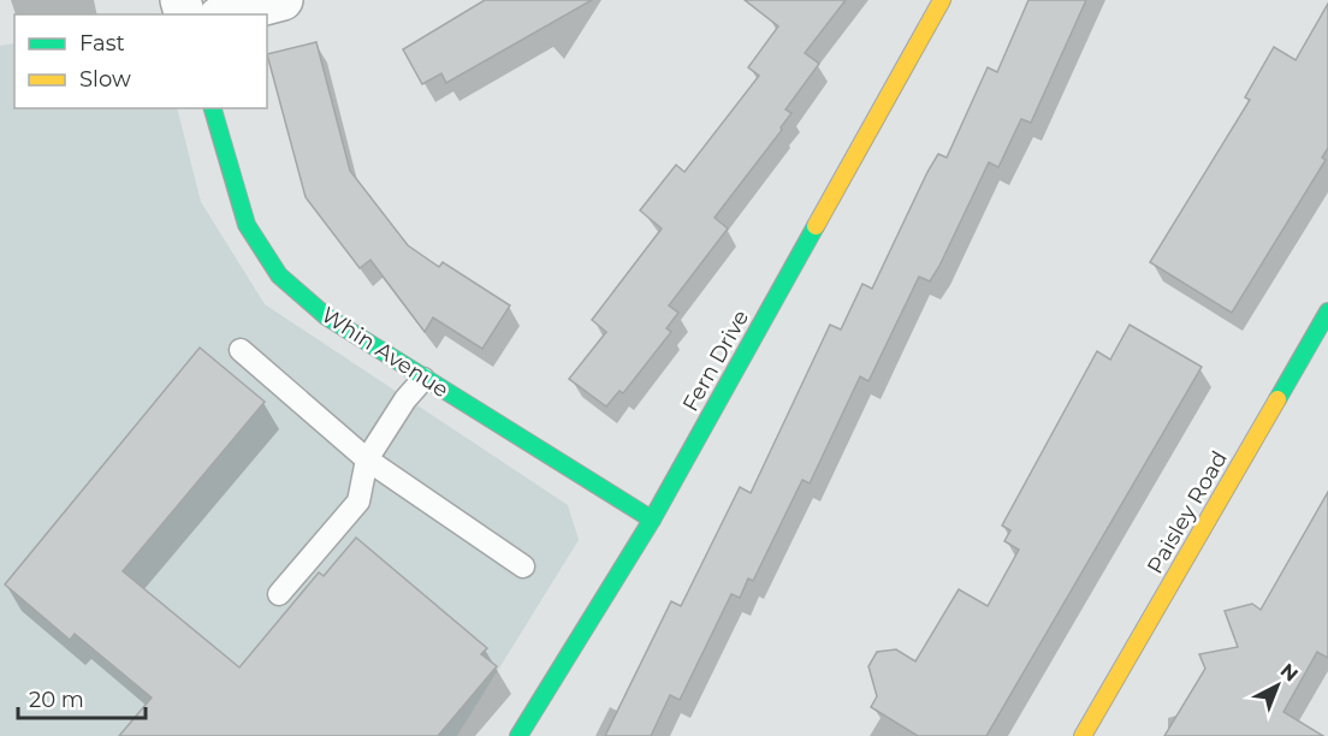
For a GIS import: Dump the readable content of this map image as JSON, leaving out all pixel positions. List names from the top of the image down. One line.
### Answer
{"streets":{"street":["Whin Avenue","Fern Drive","Paisley Road"]},"crossings":[["Whin Avenue","Fern Drive"]],"legend":["Fast","Slow"],"scale_bar":"20 m","north":"top right"}
